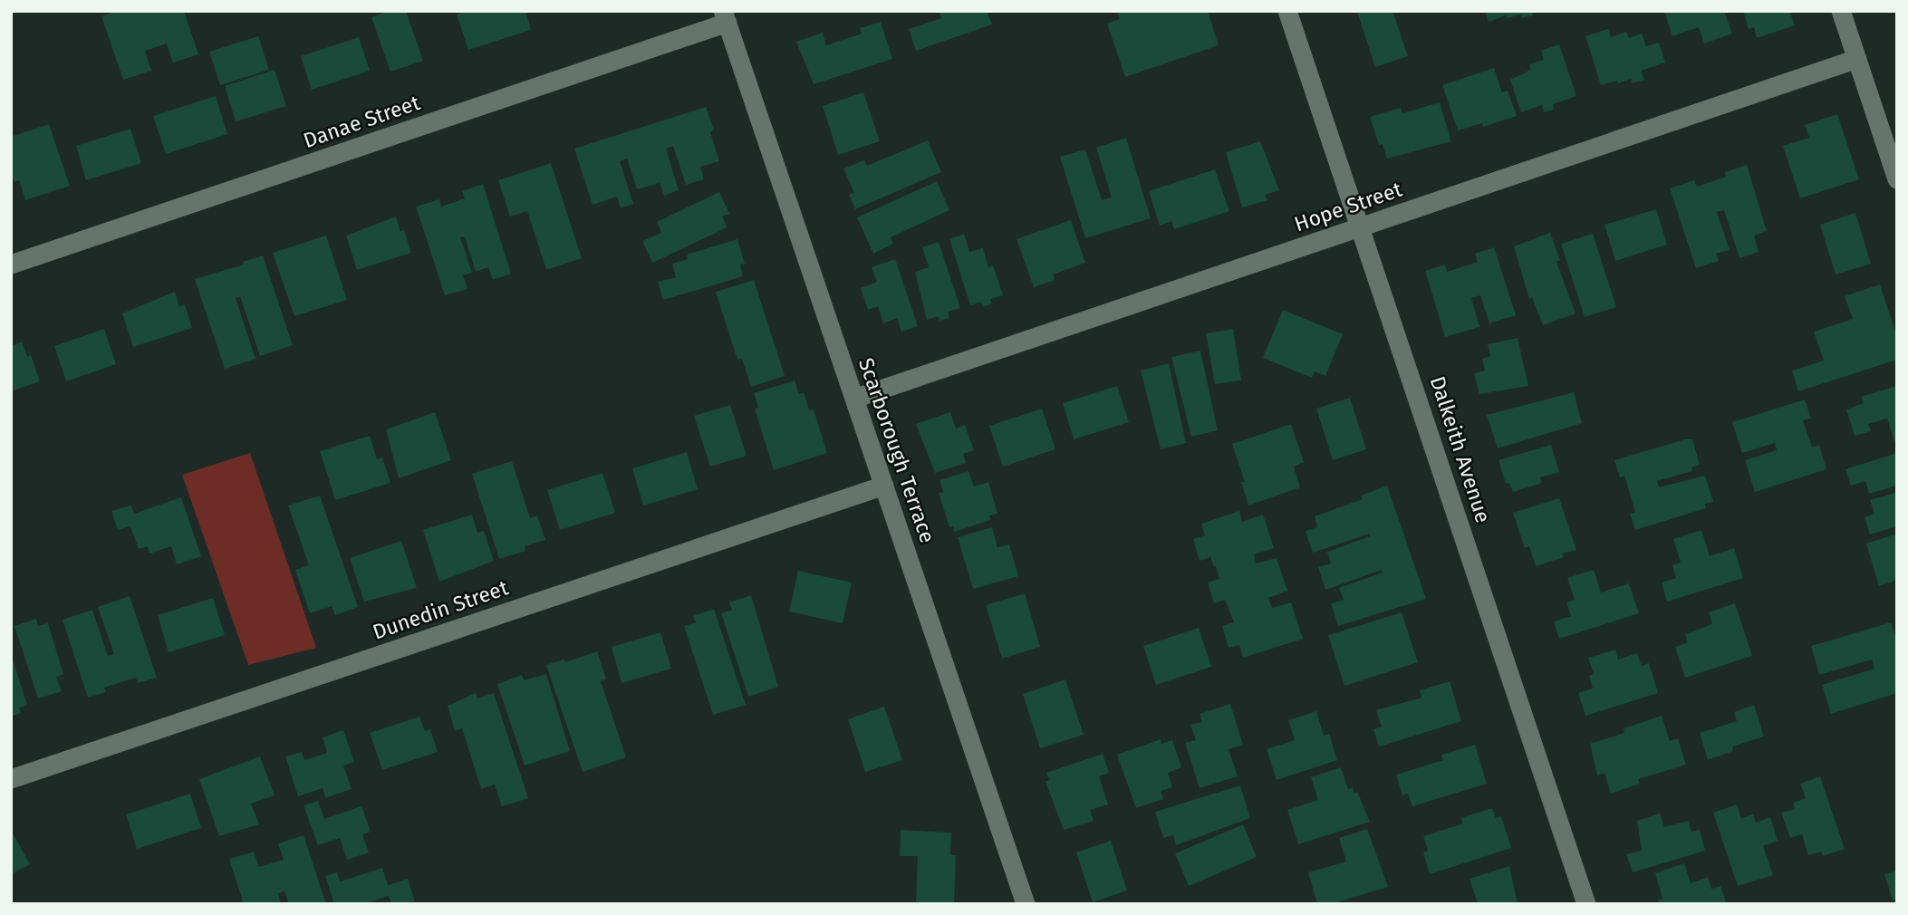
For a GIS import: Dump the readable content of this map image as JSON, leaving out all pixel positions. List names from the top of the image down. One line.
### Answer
{"streets":{"street":["Danae Street","Hope Street","Dalkeith Avenue","Scarborough Terrace","Dunedin Street"]},"crossings":[["Danae Street","Scarborough Terrace"],["Hope Street","Dalkeith Avenue"],["Hope Street","Scarborough Terrace"],["Scarborough Terrace","Dunedin Street"]]}
